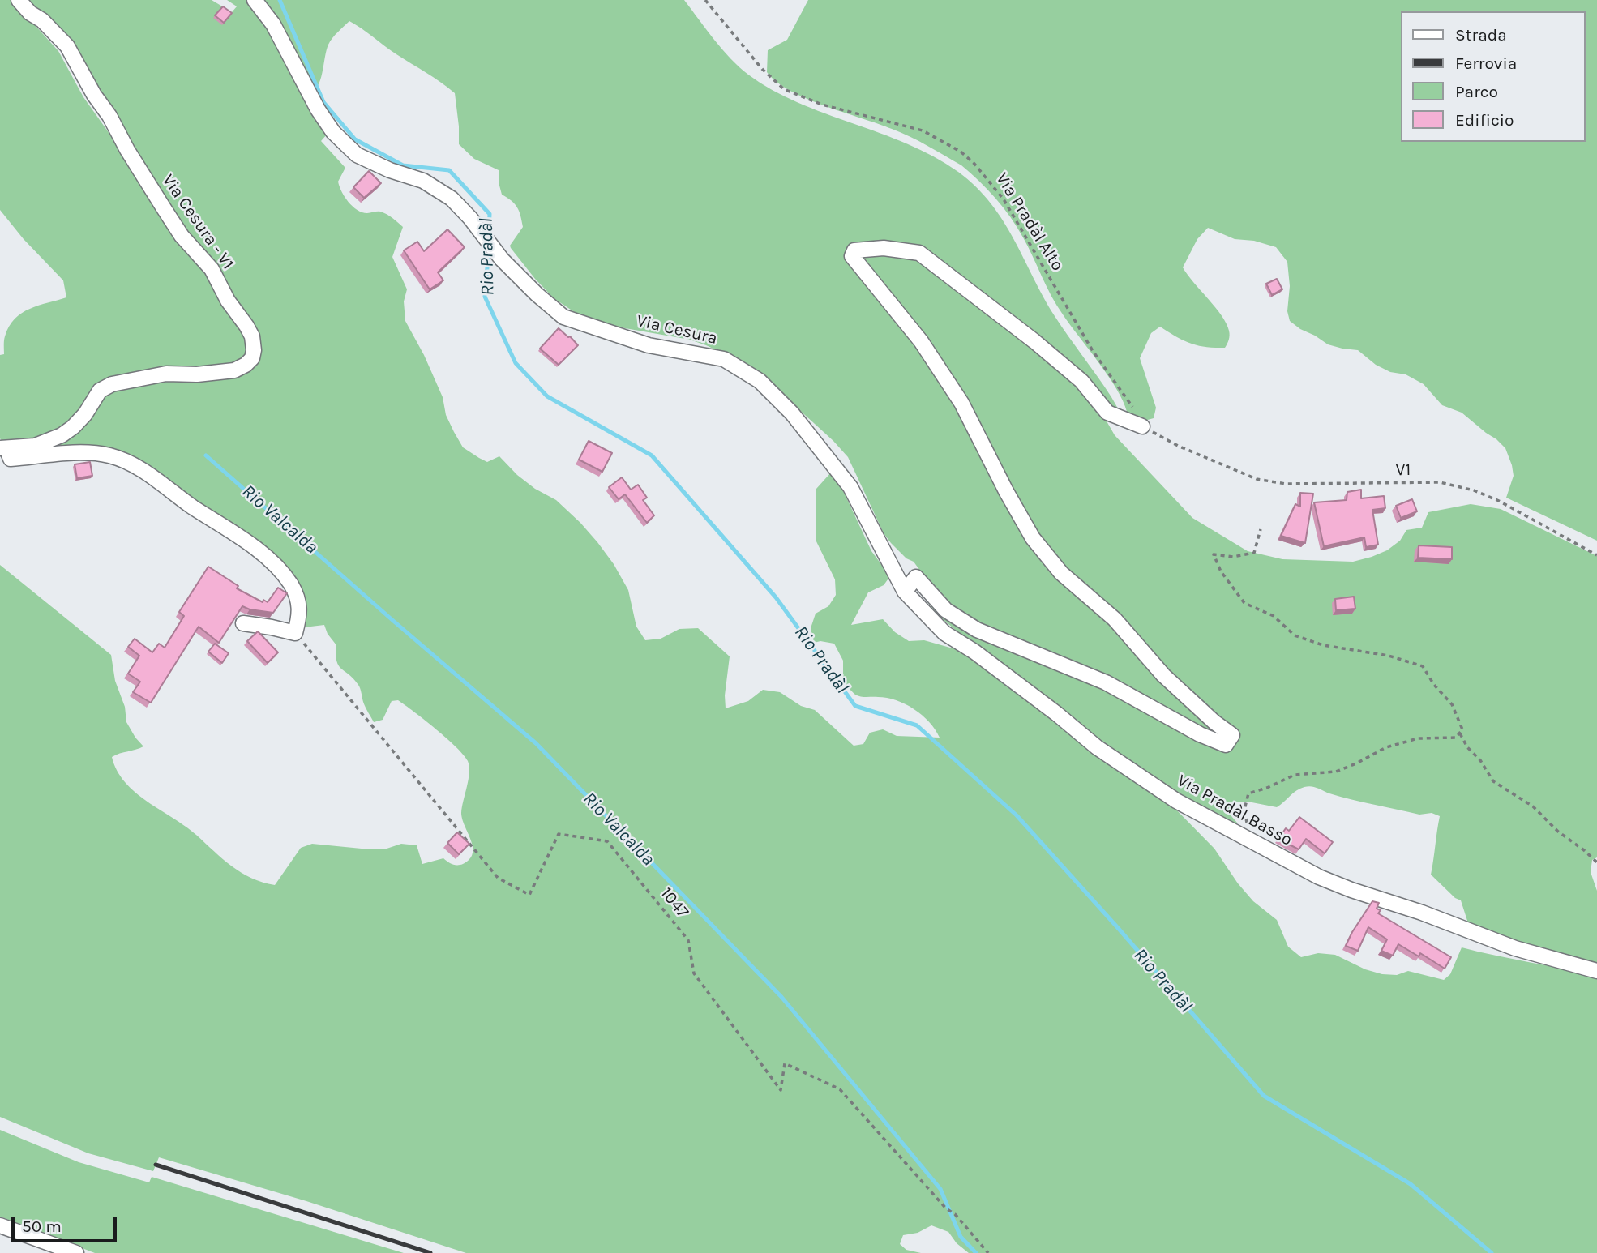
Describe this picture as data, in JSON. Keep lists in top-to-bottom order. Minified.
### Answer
{"streets":{"street":["Via Cesura - V1","Via Cesura","Via Pradàl Basso"],"path":["Via Pradàl Alto","V1","1047"]},"crossings":[["Via Pradàl Alto","V1"],["Via Cesura","Via Pradàl Basso"]],"water":["Rio Pradàl","Rio Valcalda"],"legend":["Strada","Ferrovia","Parco","Edificio"],"scale_bar":"50 m"}
